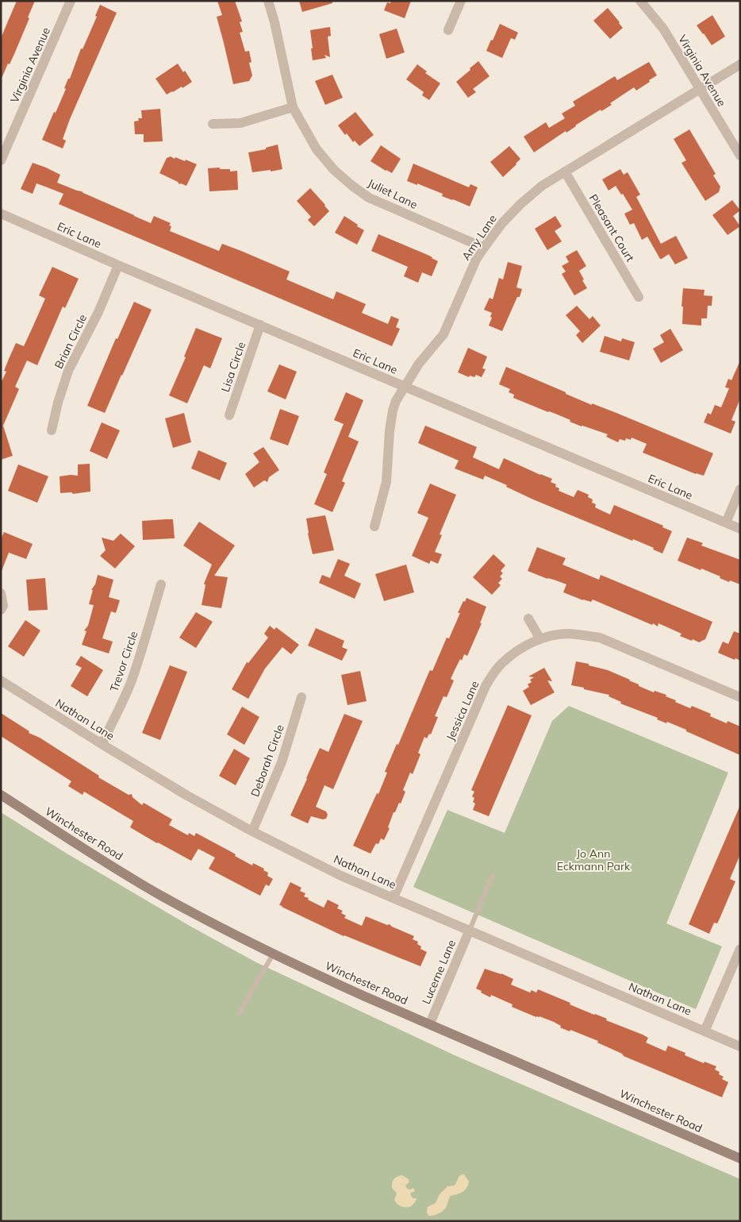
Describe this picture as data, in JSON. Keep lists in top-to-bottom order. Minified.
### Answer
{"streets":{"main road":["Winchester Road"],"street":["Virginia Avenue","Juliet Lane","Pleasant Court","Eric Lane","Amy Lane","Brian Circle","Lisa Circle","Trevor Circle","Jessica Lane","Nathan Lane","Deborah Circle","Lucerne Lane"]},"crossings":[["Virginia Avenue","Amy Lane"],["Juliet Lane","Amy Lane"],["Pleasant Court","Amy Lane"],["Eric Lane","Amy Lane"],["Eric Lane","Brian Circle"],["Eric Lane","Lisa Circle"],["Trevor Circle","Nathan Lane"],["Jessica Lane","Nathan Lane"],["Nathan Lane","Deborah Circle"],["Nathan Lane","Lucerne Lane"],["Winchester Road","Lucerne Lane"]],"parks":["Jo Ann Eckmann Park"]}
